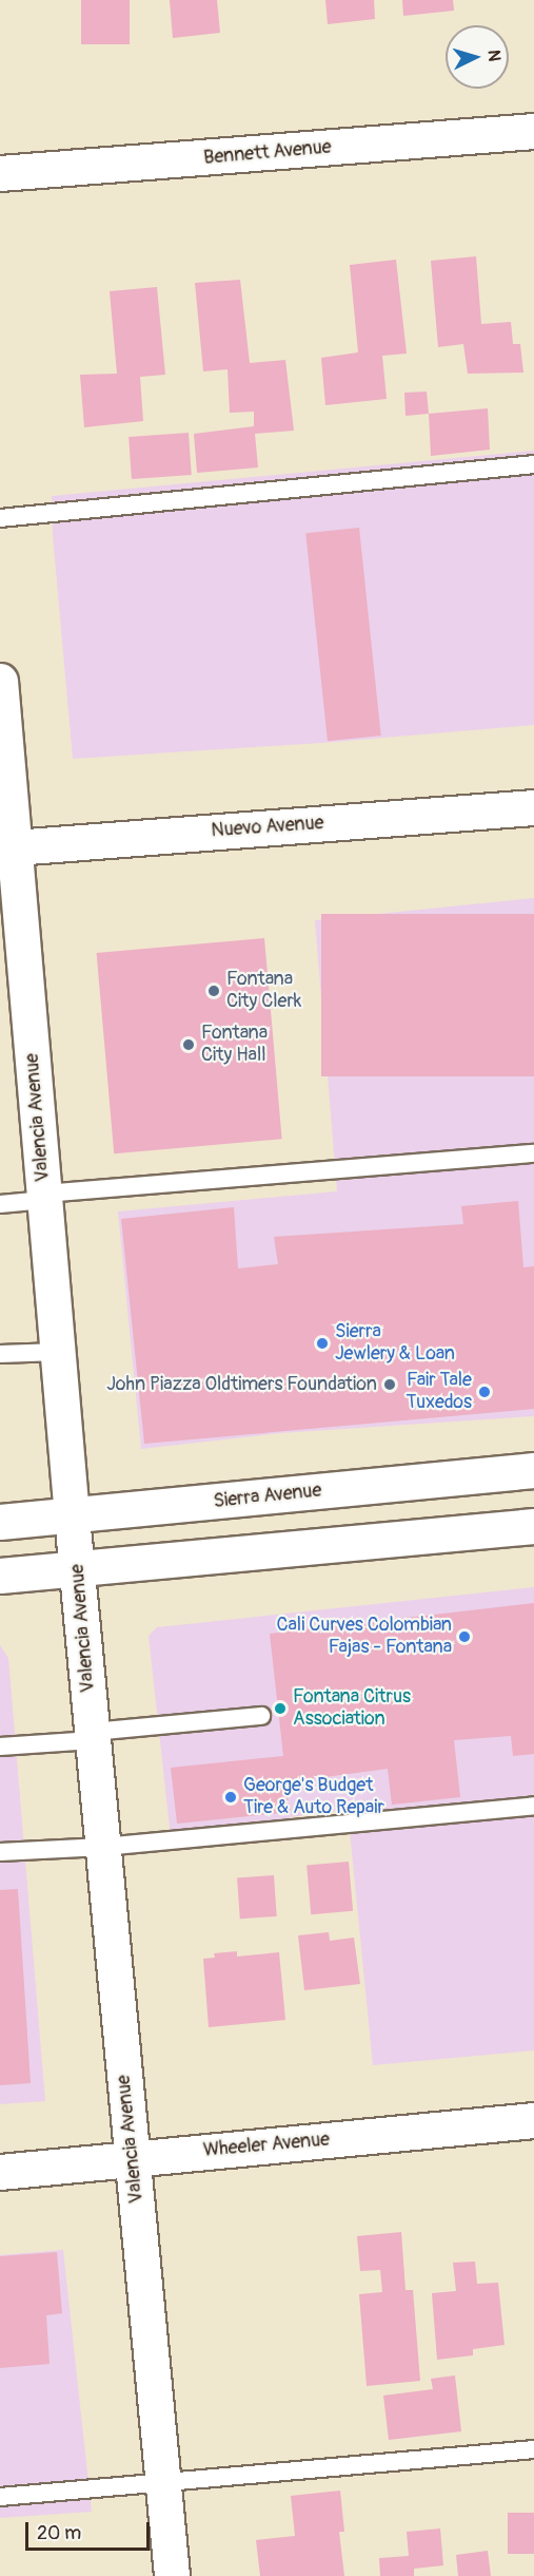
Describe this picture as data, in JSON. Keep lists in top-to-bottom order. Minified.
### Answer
{"streets":{"street":["Bennett Avenue","Nuevo Avenue","Valencia Avenue","Sierra Avenue","Wheeler Avenue"]},"crossings":[["Nuevo Avenue","Valencia Avenue"],["Valencia Avenue","Sierra Avenue"],["Valencia Avenue","Wheeler Avenue"]],"places":["Fontana City Clerk","Fontana City Hall","Sierra Jewlery & Loan","John Piazza Oldtimers Foundation","Fair Tale Tuxedos","Cali Curves Colombian Fajas - Fontana","Fontana Citrus Association","George's Budget Tire & Auto Repair"],"scale_bar":"20 m","north":"right"}
